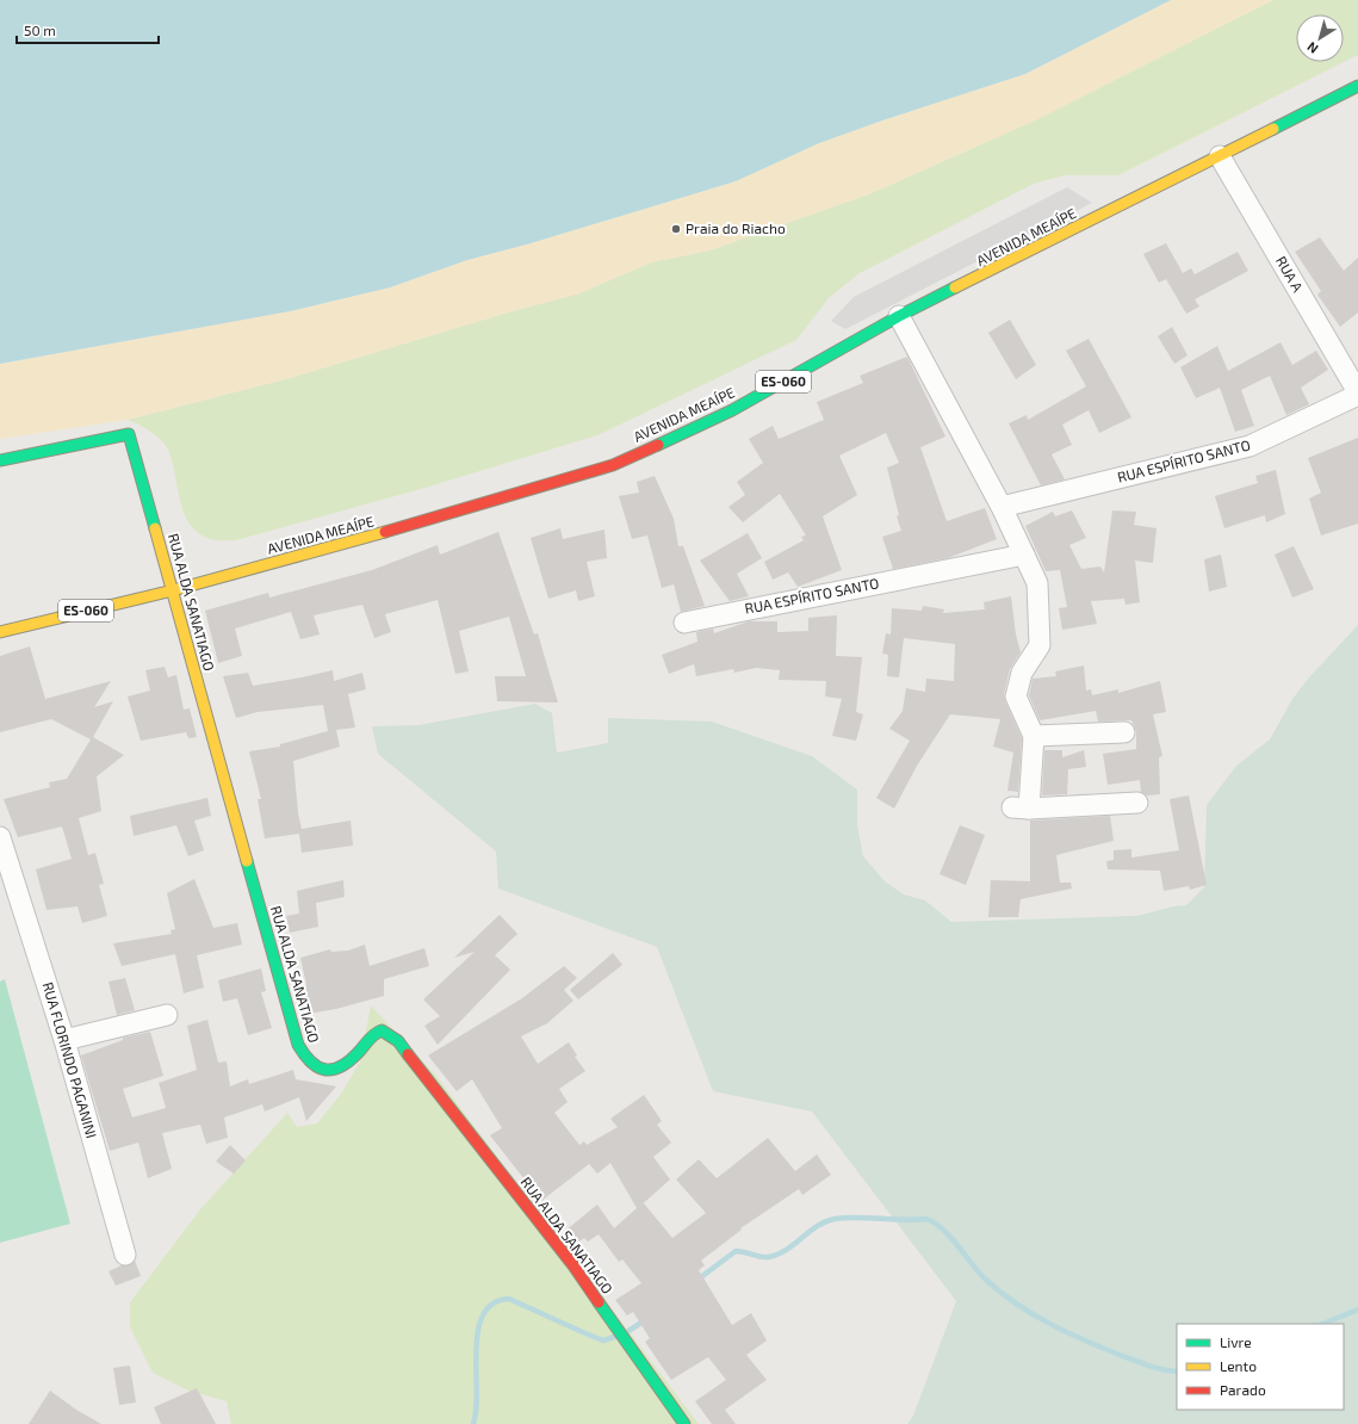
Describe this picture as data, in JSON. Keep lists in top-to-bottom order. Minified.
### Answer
{"streets":{"main road":["AVENIDA MEAÍPE","ES-060","RUA ALDA SANATIAGO"],"street":["RUA A","RUA ESPÍRITO SANTO","RUA FLORINDO PAGANINI"]},"crossings":[["AVENIDA MEAÍPE","RUA A"],["AVENIDA MEAÍPE","RUA ALDA SANATIAGO"],["RUA A","RUA ESPÍRITO SANTO"]],"places":["Praia do Riacho"],"legend":["Livre","Lento","Parado"],"scale_bar":"50 m","north":"bottom left"}
